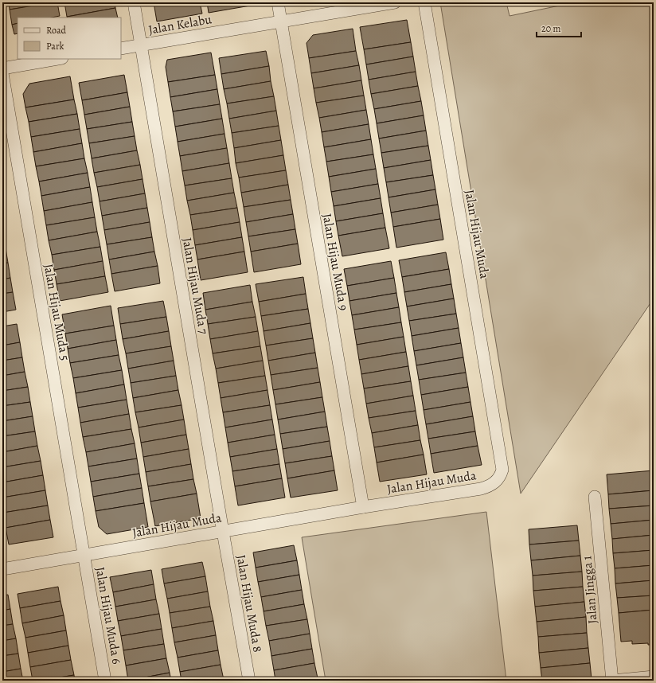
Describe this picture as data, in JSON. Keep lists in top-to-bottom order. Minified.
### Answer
{"streets":{"street":["Jalan Kelabu","Jalan Hijau Muda","Jalan Hijau Muda 9","Jalan Hijau Muda 7","Jalan Hijau Muda 5","Jalan Jingga 1","Jalan Hijau Muda 8","Jalan Hijau Muda 6"]},"crossings":[["Jalan Kelabu","Jalan Hijau Muda 9"],["Jalan Kelabu","Jalan Hijau Muda 7"],["Jalan Hijau Muda","Jalan Hijau Muda 9"],["Jalan Hijau Muda","Jalan Hijau Muda 7"],["Jalan Hijau Muda","Jalan Hijau Muda 5"],["Jalan Hijau Muda","Jalan Hijau Muda 8"],["Jalan Hijau Muda","Jalan Hijau Muda 6"],["Jalan Hijau Muda 7","Jalan Hijau Muda 8"],["Jalan Hijau Muda 5","Jalan Hijau Muda 6"]],"legend":["Road","Park"],"scale_bar":"20 m"}
